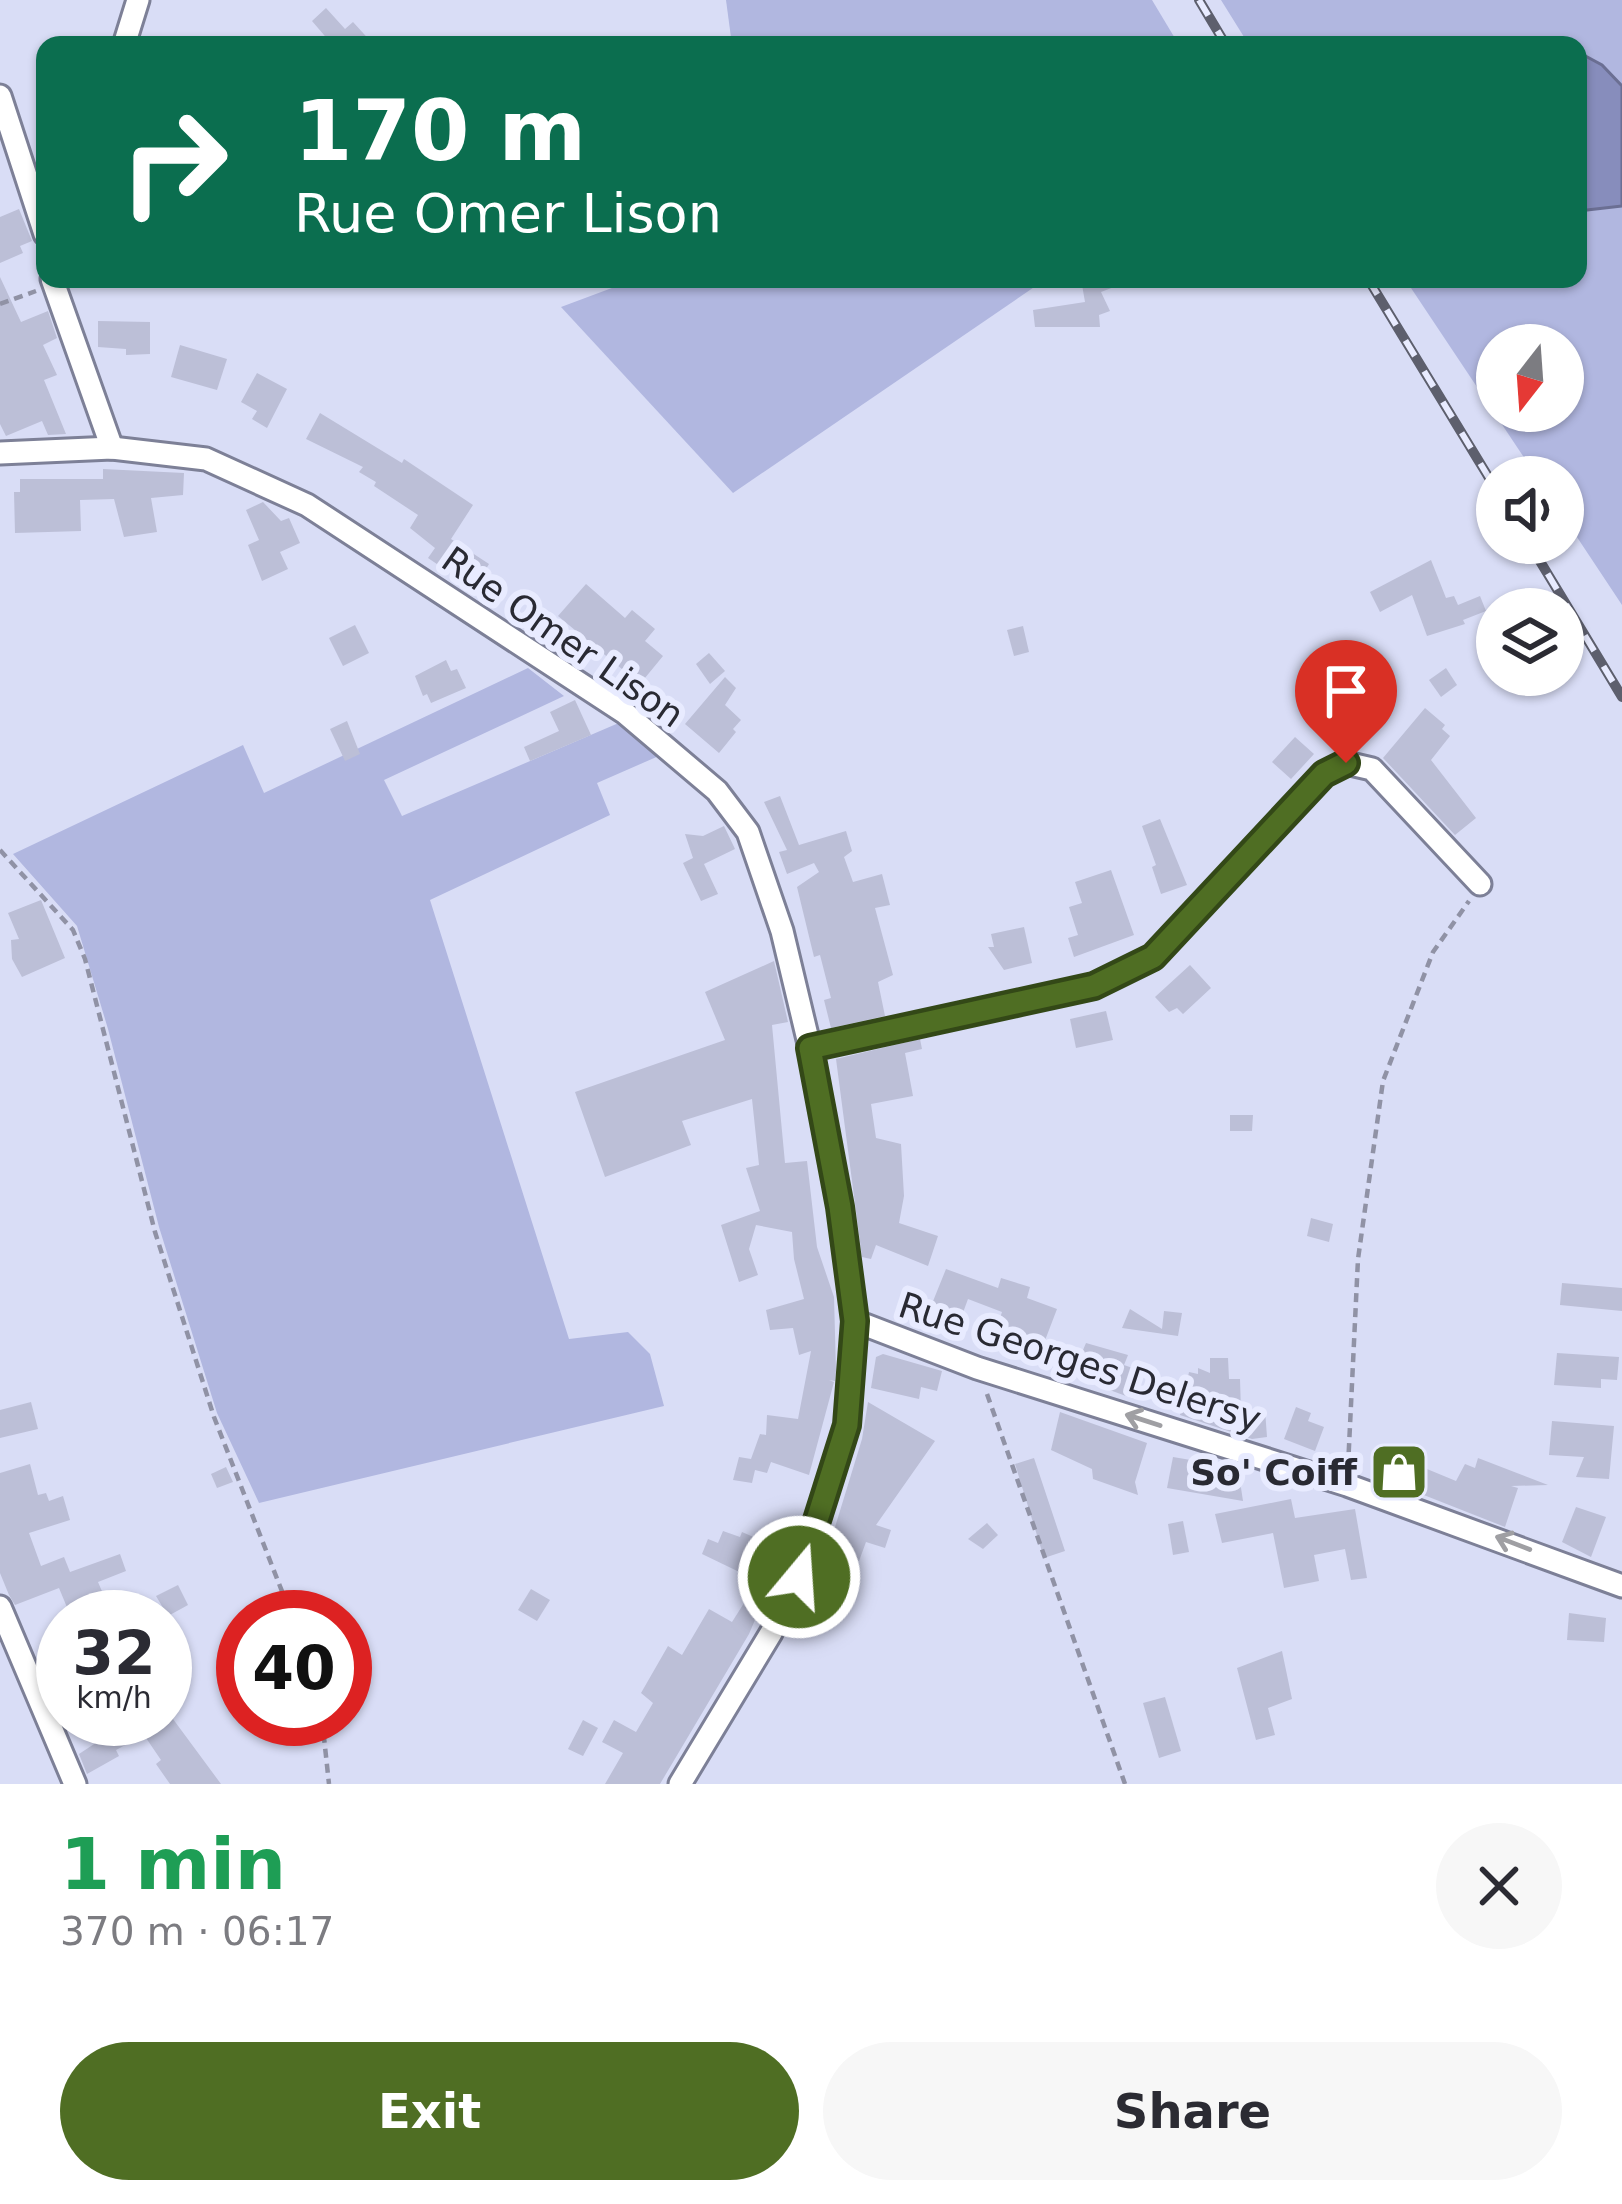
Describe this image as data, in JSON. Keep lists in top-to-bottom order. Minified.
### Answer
{"streets":{"street":["Rue Omer Lison","Rue Georges Delersy"]},"crossings":[["Rue Omer Lison","Rue Georges Delersy"]],"one_way":["Rue Georges Delersy"],"places":{"shop":["So' Coiff"]},"north":"bottom","page":{"turn":["170 m","Rue Omer Lison"],"speed":"32 km/h","limit":"40","heading":["1 min","370 m · 06:17"],"buttons":["Exit","Share"]}}
